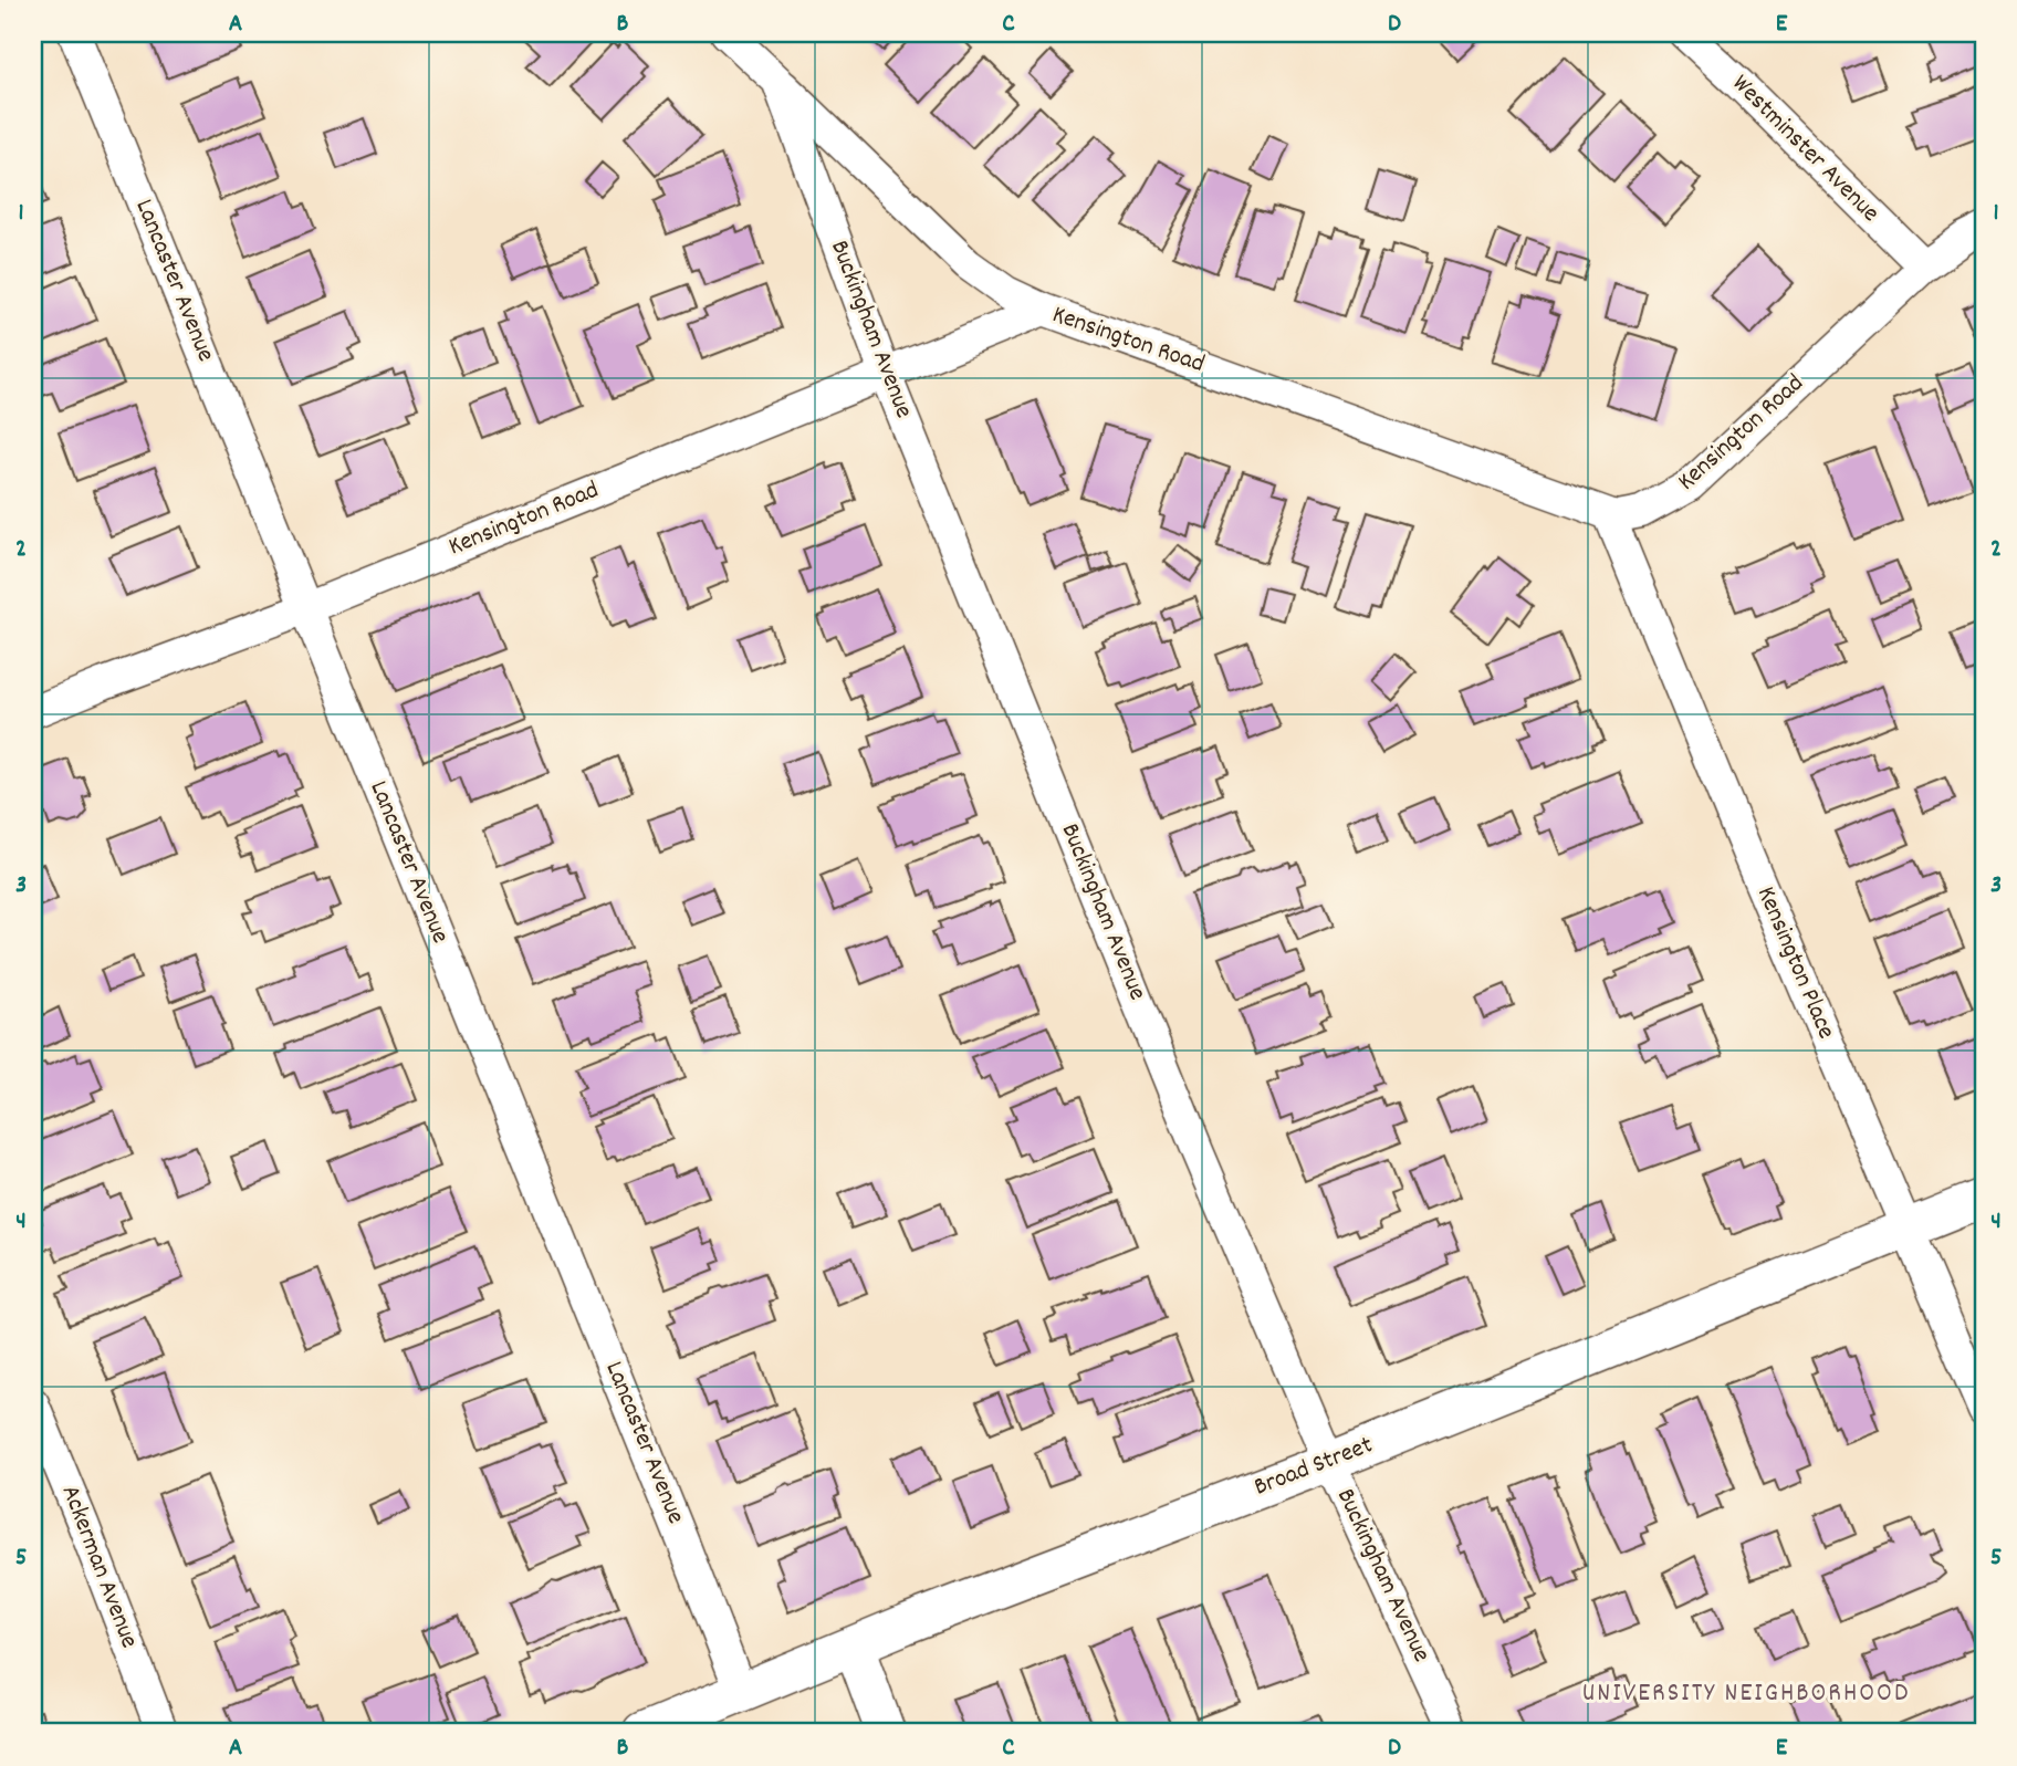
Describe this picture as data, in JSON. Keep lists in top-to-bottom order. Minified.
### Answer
{"streets":{"street":["Westminster Avenue","Lancaster Avenue","Buckingham Avenue","Kensington Road","Kensington Place","Broad Street","Ackerman Avenue"]},"crossings":[["Westminster Avenue","Kensington Road"],["Lancaster Avenue","Kensington Road"],["Lancaster Avenue","Broad Street"],["Buckingham Avenue","Kensington Road"],["Buckingham Avenue","Broad Street"],["Kensington Road","Kensington Place"],["Kensington Place","Broad Street"]],"districts":["UNIVERSITY NEIGHBORHOOD"],"grid":{"columns":["A","B","C","D","E"],"rows":["1","2","3","4","5"]}}
